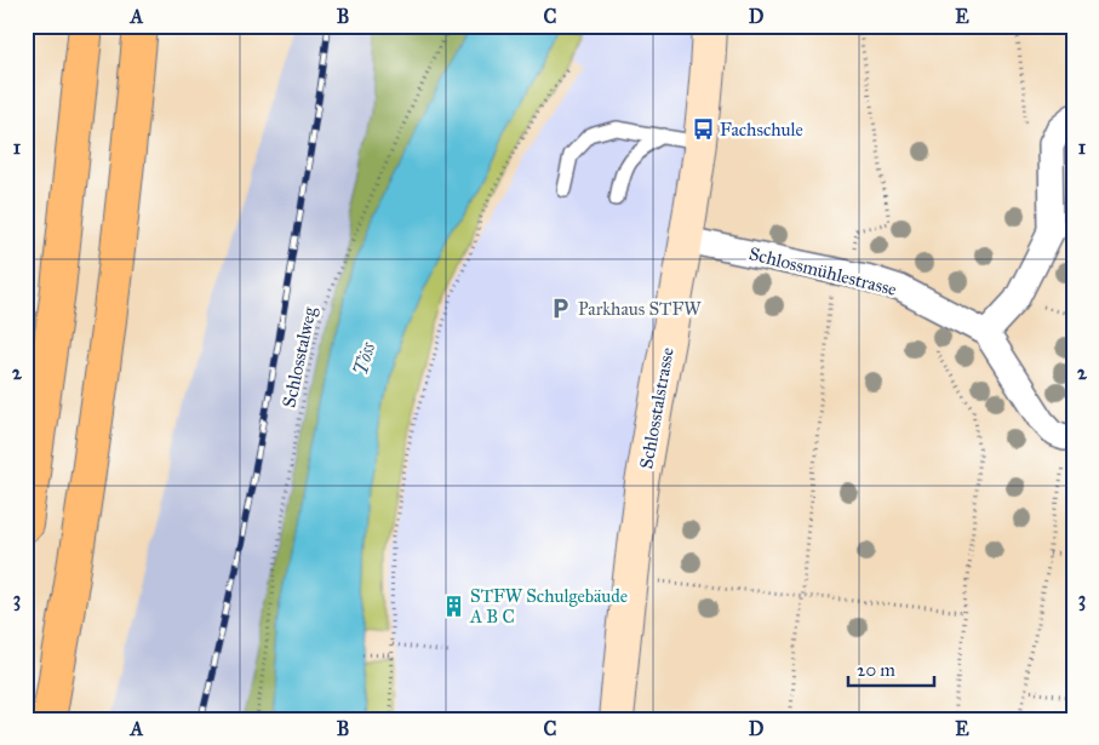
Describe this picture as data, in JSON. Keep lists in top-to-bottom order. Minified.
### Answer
{"streets":{"main road":["Schlosstalstrasse"],"street":["Schlossmühlestrasse"],"path":["Schlosstalweg"]},"crossings":[["Schlossmühlestrasse","Schlosstalstrasse"]],"water":["Töss"],"places":{"bus stop":["Fachschule"],"parking":["Parkhaus STFW"],"building":["STFW Schulgebäude A B C"]},"scale_bar":"20 m","grid":{"columns":["A","B","C","D","E"],"rows":["1","2","3"]}}
